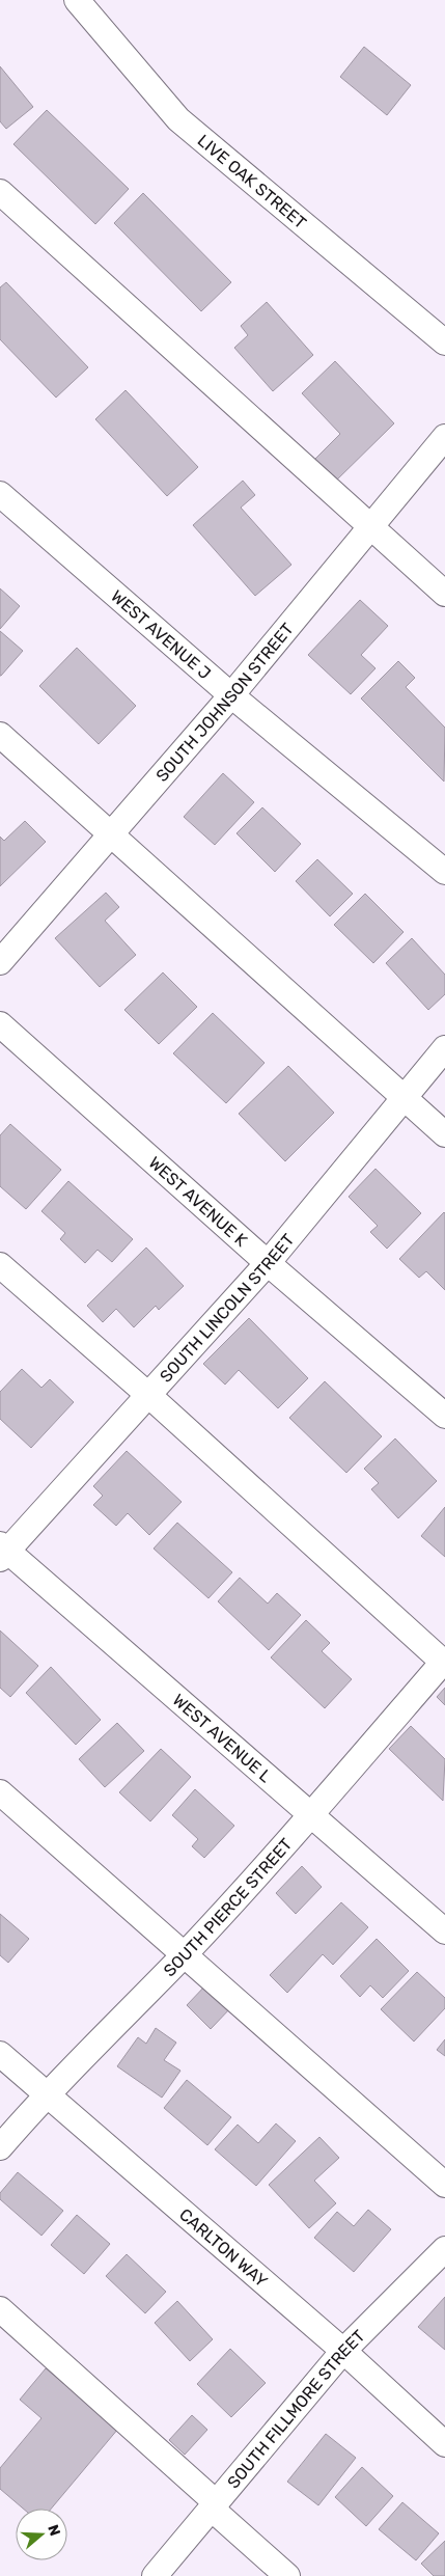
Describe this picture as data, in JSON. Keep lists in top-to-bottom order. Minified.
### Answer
{"streets":{"street":["LIVE OAK STREET","WEST AVENUE J","SOUTH JOHNSON STREET","WEST AVENUE K","SOUTH LINCOLN STREET","WEST AVENUE L","SOUTH PIERCE STREET","CARLTON WAY","SOUTH FILLMORE STREET"]},"crossings":[["WEST AVENUE J","SOUTH JOHNSON STREET"],["WEST AVENUE K","SOUTH LINCOLN STREET"],["SOUTH LINCOLN STREET","WEST AVENUE L"],["WEST AVENUE L","SOUTH PIERCE STREET"],["SOUTH PIERCE STREET","CARLTON WAY"],["CARLTON WAY","SOUTH FILLMORE STREET"]],"north":"right"}
